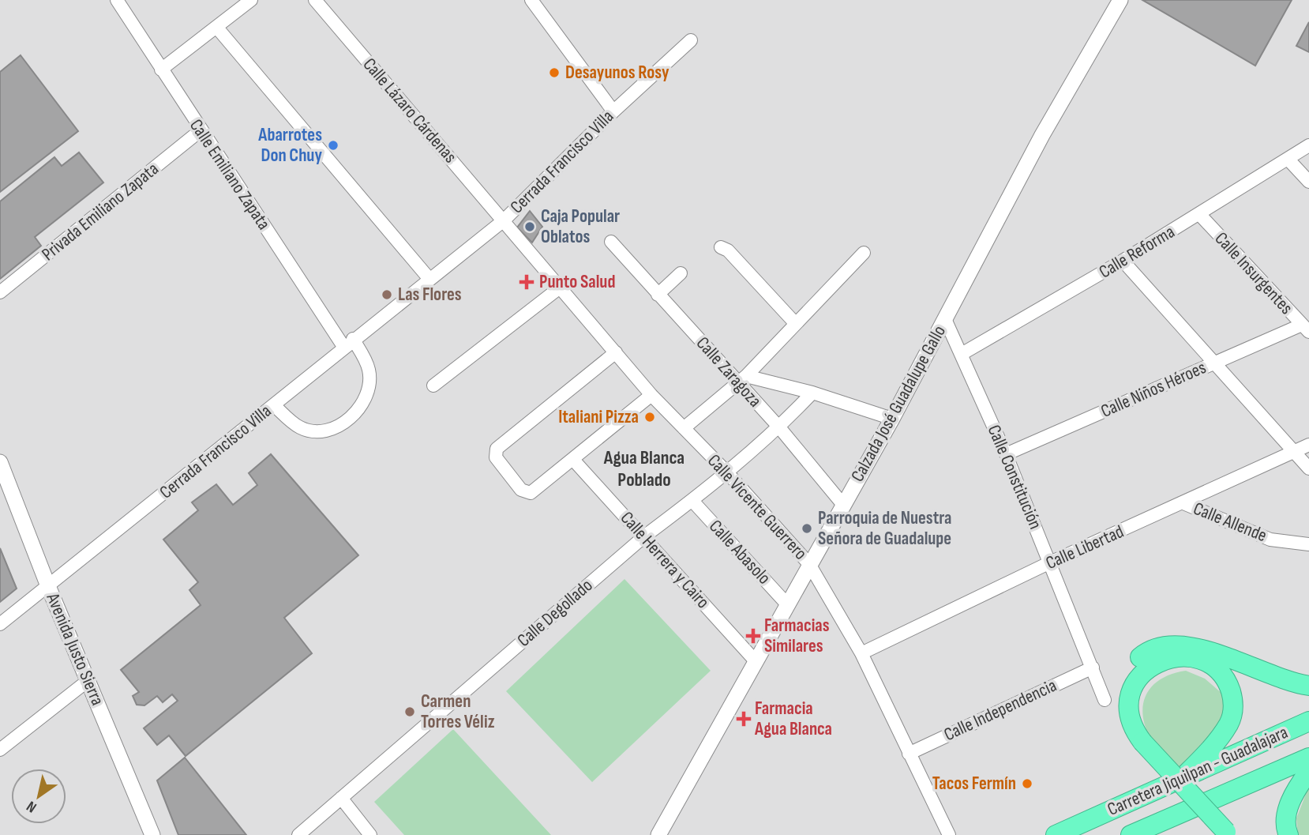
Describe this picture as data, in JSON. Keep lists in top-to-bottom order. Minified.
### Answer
{"streets":{"highway":["Carretera Jiquilpan - Guadalajara"],"street":["Calle Lázaro Cárdenas","Cerrada Francisco Villa","Calle Emiliano Zapata","Privada Emiliano Zapata","Calle Reforma","Calle Insurgentes","Calle Zaragoza","Calle Niños Héroes","Calzada José Guadalupe Gallo","Calle Constitución","Calle Vicente Guerrero","Calle Allende","Calle Libertad","Calle Abasolo","Calle Herrera y Cairo","Calle Degollado","Avenida Justo Sierra","Calle Independencia"]},"crossings":[["Calle Lázaro Cárdenas","Cerrada Francisco Villa"],["Calle Lázaro Cárdenas","Calle Vicente Guerrero"],["Cerrada Francisco Villa","Calle Emiliano Zapata"],["Cerrada Francisco Villa","Calle Vicente Guerrero"],["Cerrada Francisco Villa","Avenida Justo Sierra"],["Calle Emiliano Zapata","Privada Emiliano Zapata"],["Calle Reforma","Calle Insurgentes"],["Calle Reforma","Calle Constitución"],["Calle Insurgentes","Calle Niños Héroes"],["Calle Zaragoza","Calzada José Guadalupe Gallo"],["Calle Zaragoza","Calle Degollado"],["Calle Niños Héroes","Calle Constitución"],["Calzada José Guadalupe Gallo","Calle Constitución"],["Calzada José Guadalupe Gallo","Calle Vicente Guerrero"],["Calzada José Guadalupe Gallo","Calle Abasolo"],["Calzada José Guadalupe Gallo","Calle Herrera y Cairo"],["Calle Constitución","Calle Libertad"],["Calle Constitución","Calle Independencia"],["Calle Vicente Guerrero","Calle Libertad"],["Calle Vicente Guerrero","Calle Degollado"],["Calle Vicente Guerrero","Calle Independencia"],["Calle Allende","Calle Libertad"],["Calle Abasolo","Calle Degollado"],["Calle Herrera y Cairo","Calle Degollado"]],"districts":["Agua Blanca Poblado"],"places":{"other":["Desayunos Rosy","Abarrotes Don Chuy","Caja Popular Oblatos","Las Flores","Italiani Pizza","Parroquia de Nuestra Señora de Guadalupe","Carmen Torres Véliz","Tacos Fermín"],"health":["Punto Salud","Farmacias Similares","Farmacia Agua Blanca"]},"north":"bottom left"}
